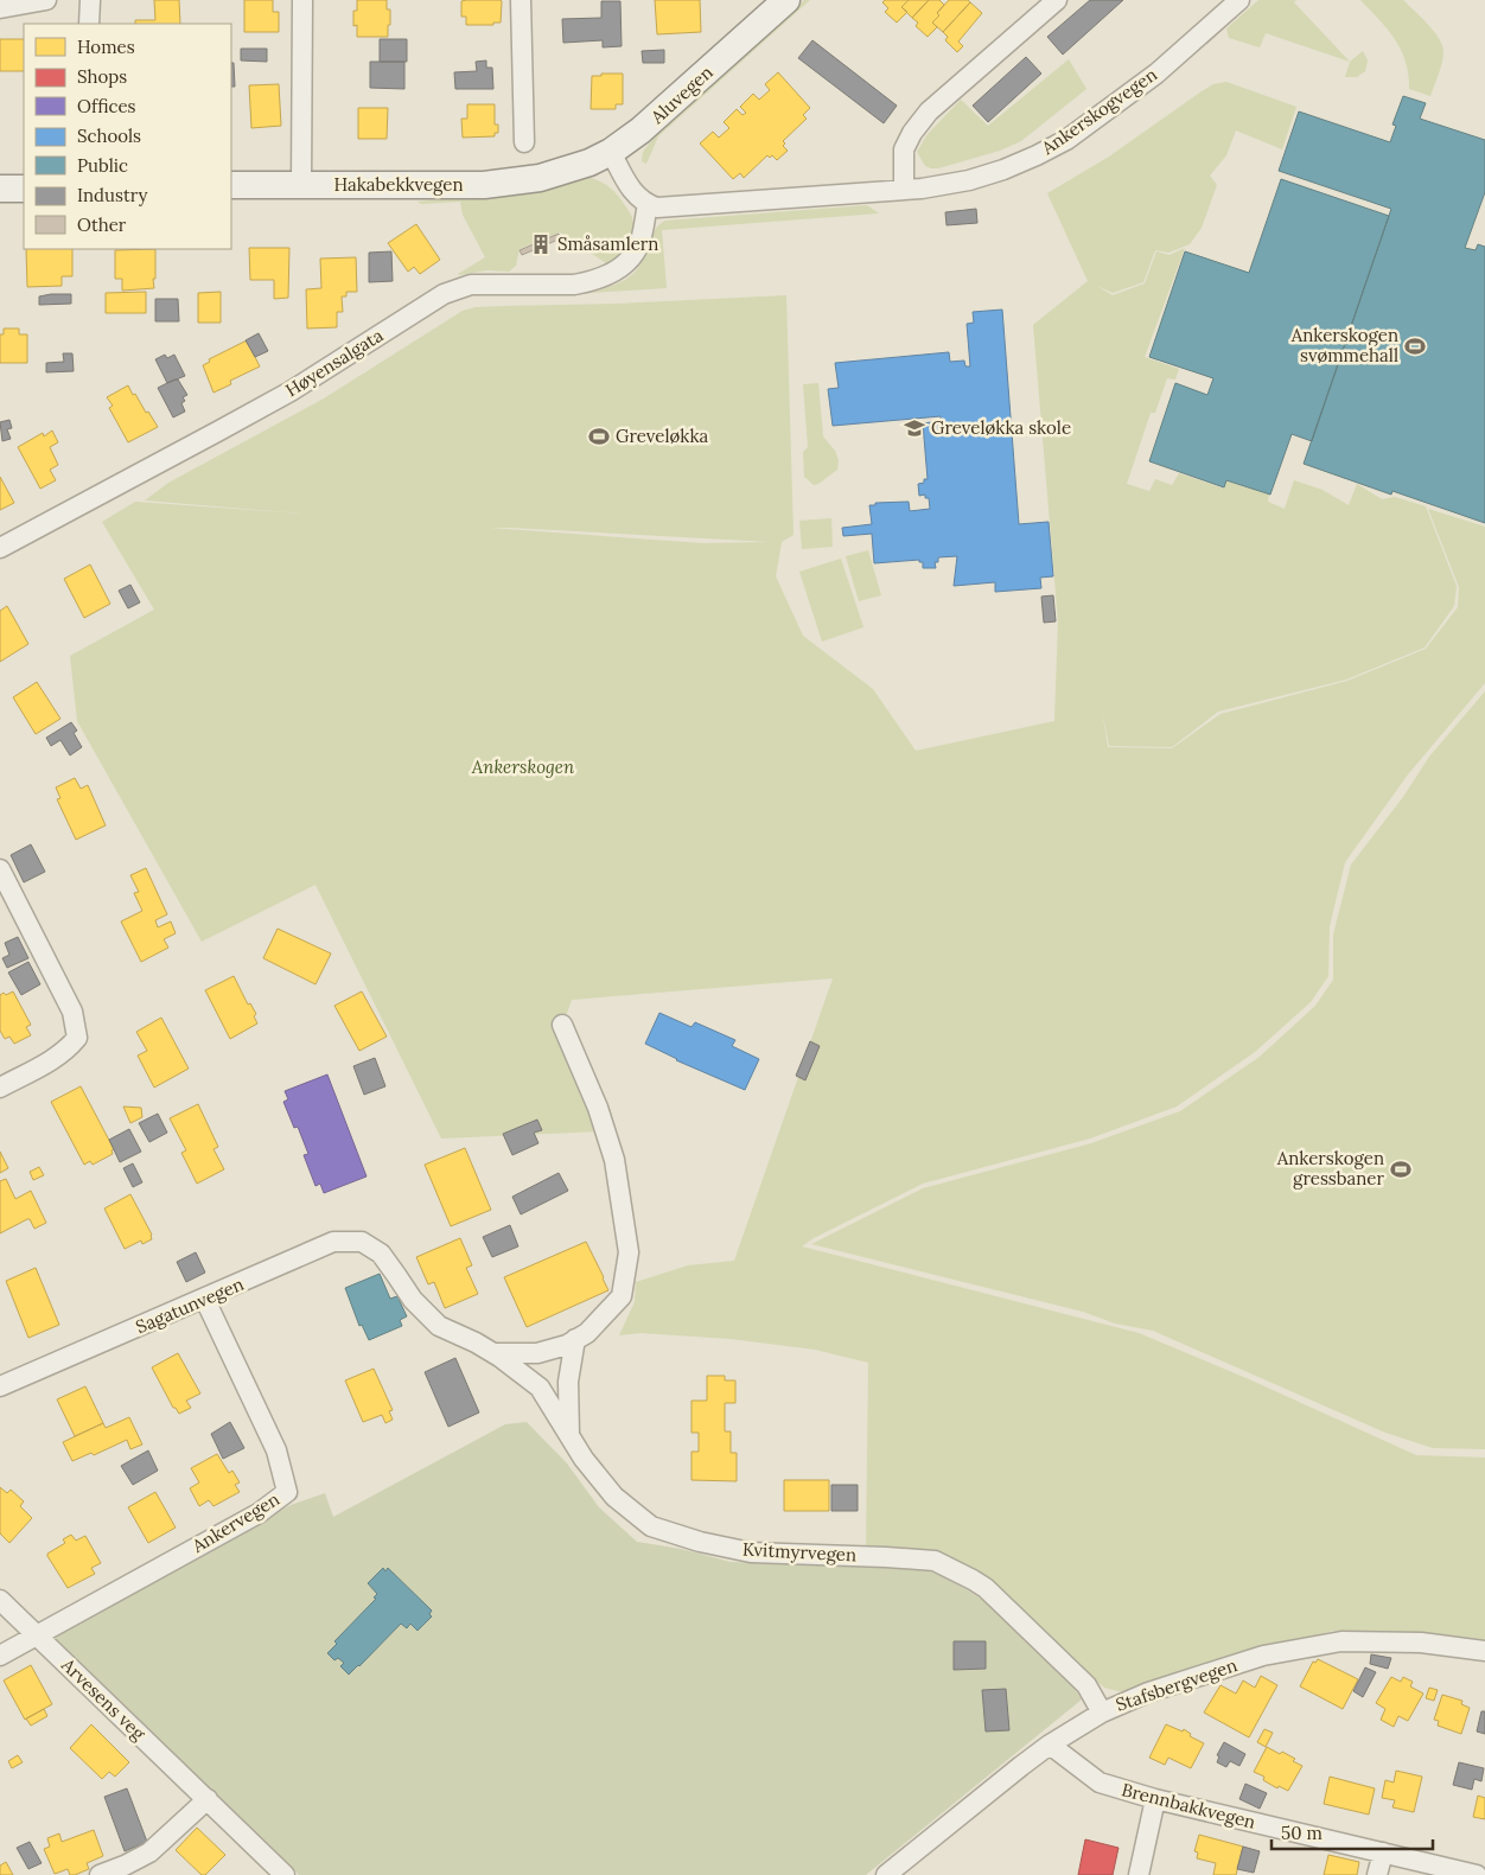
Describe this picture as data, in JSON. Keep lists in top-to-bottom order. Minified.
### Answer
{"streets":{"main road":["Aluvegen","Hakabekkvegen"],"street":["Ankerskogvegen","Høyensalgata","Sagatunvegen","Ankervegen","Kvitmyrvegen","Stafsbergvegen","Arvesens veg","Brennbakkvegen"]},"crossings":[["Aluvegen","Hakabekkvegen"],["Ankerskogvegen","Høyensalgata"],["Sagatunvegen","Ankervegen"],["Sagatunvegen","Kvitmyrvegen"],["Ankervegen","Arvesens veg"],["Kvitmyrvegen","Stafsbergvegen"],["Stafsbergvegen","Brennbakkvegen"]],"parks":["Ankerskogen"],"places":{"building":["Småsamlern"],"sports":["Ankerskogen svømmehall","Greveløkka","Ankerskogen gressbaner"],"school or university":["Greveløkka skole"]},"legend":["Homes","Shops","Offices","Schools","Public","Industry","Other"],"scale_bar":"50 m"}
